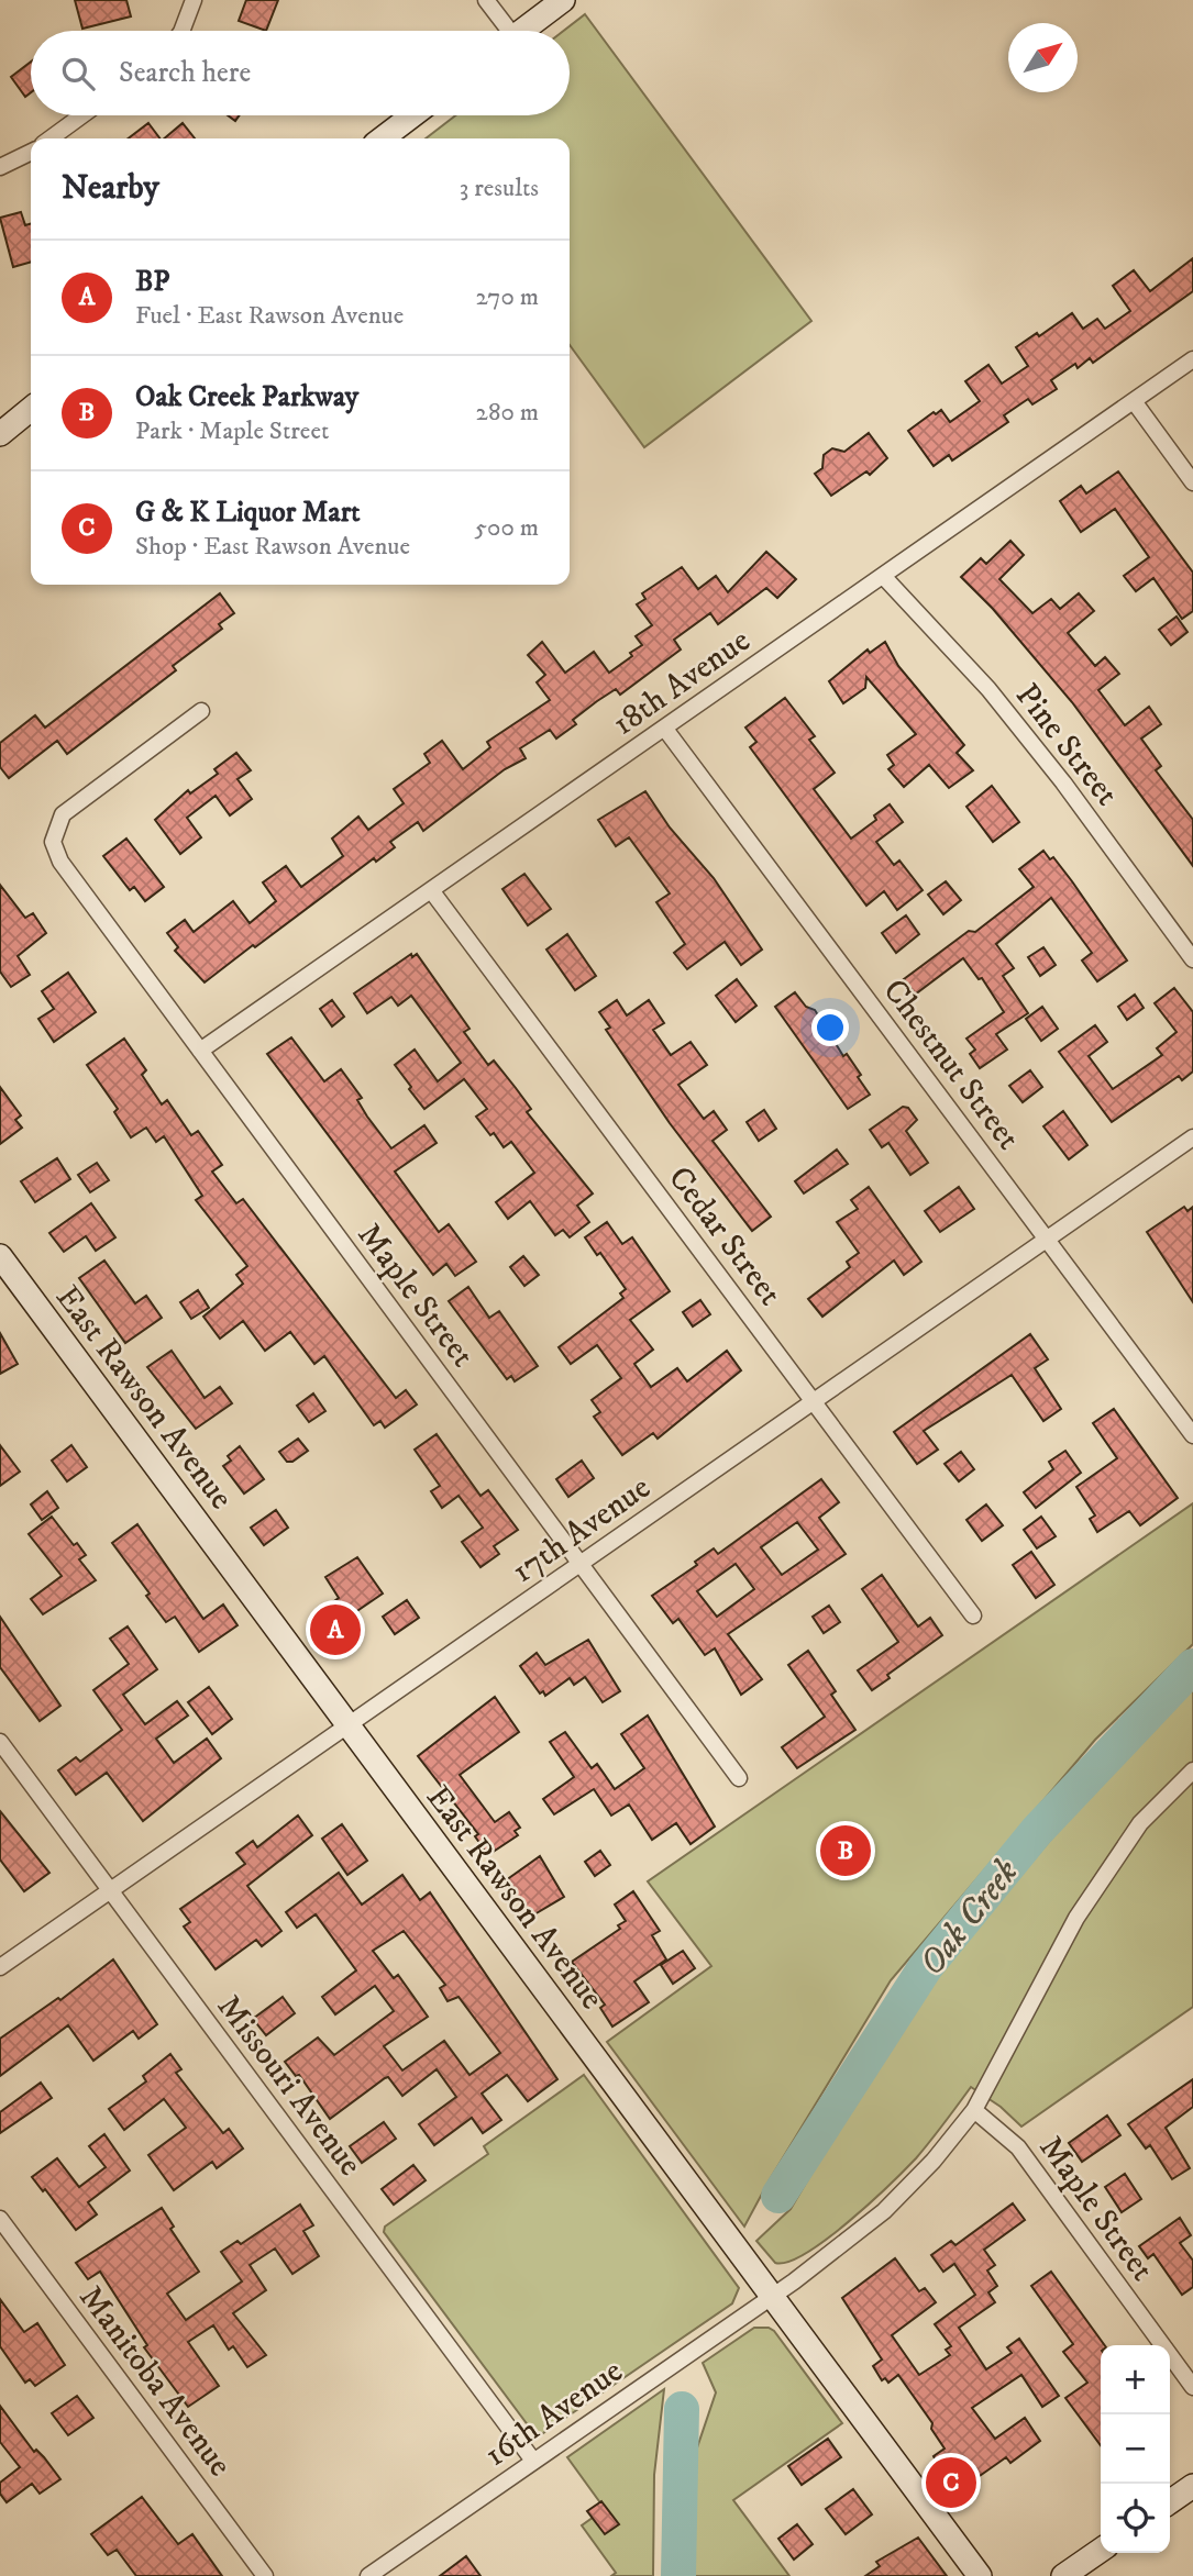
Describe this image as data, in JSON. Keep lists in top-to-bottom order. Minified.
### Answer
{"streets":{"main road":["East Rawson Avenue"],"street":["18th Avenue","Pine Street","Chestnut Street","Cedar Street","Maple Street","17th Avenue","Missouri Avenue","Manitoba Avenue","16th Avenue"]},"crossings":[["18th Avenue","Pine Street"],["18th Avenue","Chestnut Street"],["18th Avenue","Cedar Street"],["18th Avenue","Maple Street"],["Chestnut Street","17th Avenue"],["Cedar Street","17th Avenue"],["Maple Street","17th Avenue"],["Maple Street","16th Avenue"],["East Rawson Avenue","17th Avenue"],["East Rawson Avenue","16th Avenue"],["17th Avenue","Missouri Avenue"],["Missouri Avenue","16th Avenue"]],"water":["Oak Creek"],"north":"top right","page":{"search":"Search here","heading":["Nearby","3 results"],"list":[{"mark":"A","name":"BP","note":"Fuel · East Rawson Avenue","value":"270 m"},{"mark":"B","name":"Oak Creek Parkway","note":"Park · Maple Street","value":"280 m"},{"mark":"C","name":"G & K Liquor Mart","note":"Shop · East Rawson Avenue","value":"500 m"}],"pins":["A","B","C"],"map_buttons":["+","−"]}}
